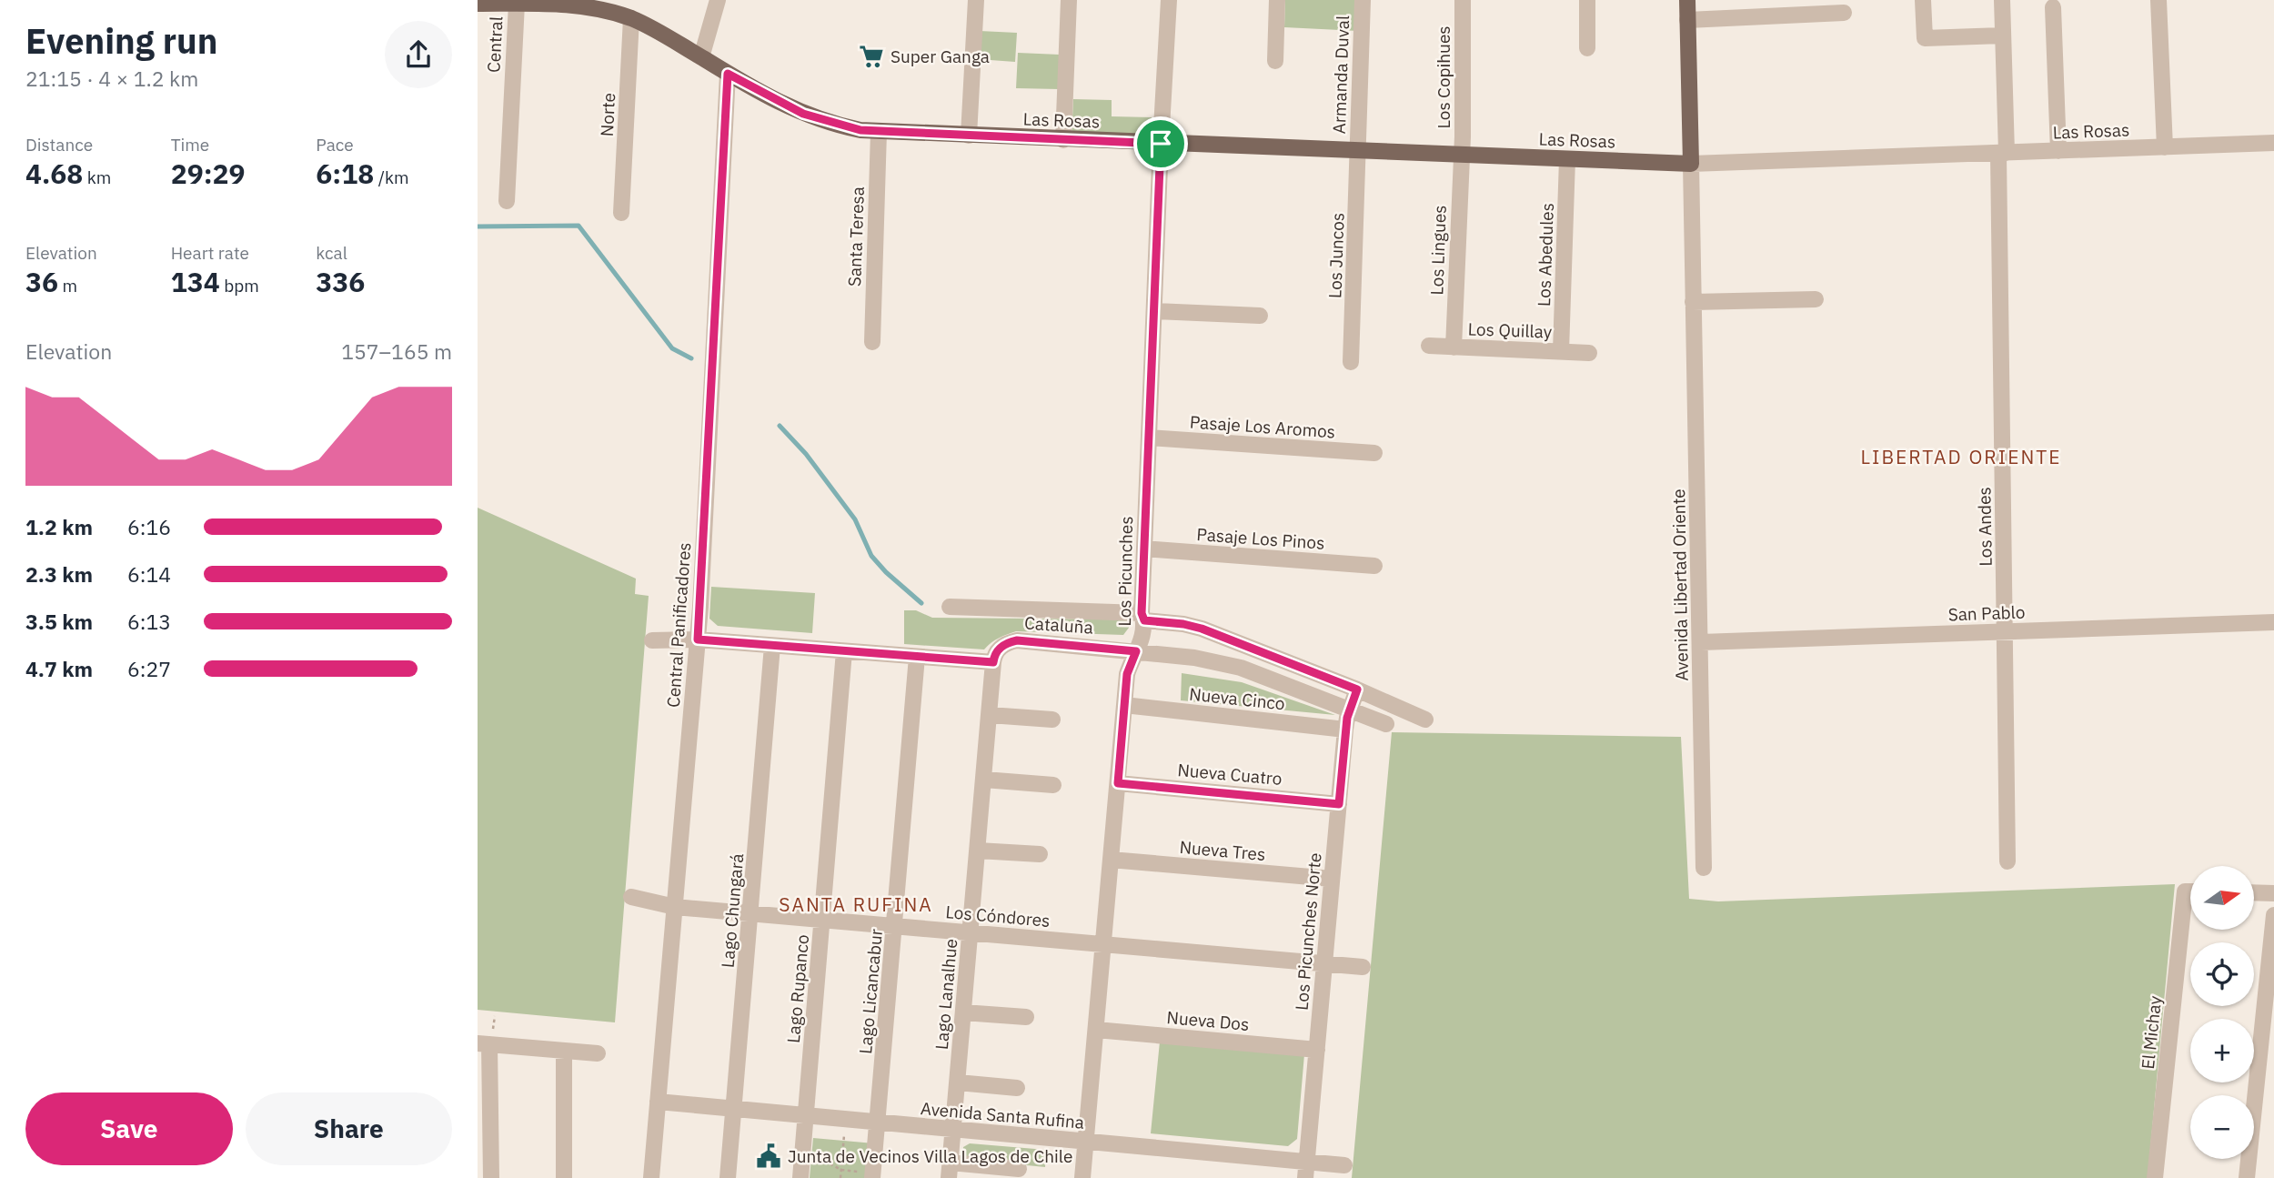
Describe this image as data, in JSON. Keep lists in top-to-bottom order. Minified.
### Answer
{"streets":{"main road":["Las Rosas","Avenida Libertad Oriente"],"street":["Central","Armanda Duval","Los Copihues","Norte","Santa Teresa","Los Lingues","Los Abedules","Los Juncos","Los Quillay","Pasaje Los Aromos","Los Andes","Pasaje Los Pinos","Los Picunches","San Pablo","Central Panificadores","Cataluña","Nueva Cinco","Nueva Cuatro","Nueva Tres","Lago Chungará","Los Cóndores","Los Picunches Norte","Lago Rupanco","Lago Licancabur","Lago Lanalhue","Nueva Dos","El Michay","Avenida Santa Rufina"]},"crossings":[["Central","Las Rosas"],["Armanda Duval","Las Rosas"],["Armanda Duval","Los Juncos"],["Los Copihues","Las Rosas"],["Los Copihues","Los Lingues"],["Norte","Las Rosas"],["Las Rosas","Santa Teresa"],["Las Rosas","Los Lingues"],["Las Rosas","Los Abedules"],["Las Rosas","Los Juncos"],["Las Rosas","Los Andes"],["Las Rosas","Los Picunches"],["Las Rosas","Avenida Libertad Oriente"],["Las Rosas","Central Panificadores"],["Los Lingues","Los Quillay"],["Los Abedules","Los Quillay"],["Pasaje Los Aromos","Los Picunches"],["Los Andes","San Pablo"],["Pasaje Los Pinos","Los Picunches"],["Los Picunches","Cataluña"],["Los Picunches","Nueva Cinco"],["Los Picunches","Nueva Cuatro"],["Los Picunches","Nueva Tres"],["Los Picunches","Los Cóndores"],["Los Picunches","Nueva Dos"],["Los Picunches","Avenida Santa Rufina"],["Avenida Libertad Oriente","San Pablo"],["Central Panificadores","Los Cóndores"],["Central Panificadores","Avenida Santa Rufina"],["Cataluña","Los Picunches Norte"],["Cataluña","Lago Lanalhue"],["Nueva Cinco","Los Picunches Norte"],["Nueva Cuatro","Los Picunches Norte"],["Nueva Tres","Los Picunches Norte"],["Lago Chungará","Los Cóndores"],["Lago Chungará","Avenida Santa Rufina"],["Los Cóndores","Los Picunches Norte"],["Los Cóndores","Lago Rupanco"],["Los Cóndores","Lago Licancabur"],["Los Cóndores","Lago Lanalhue"],["Los Picunches Norte","Nueva Dos"],["Los Picunches Norte","Avenida Santa Rufina"],["Lago Rupanco","Avenida Santa Rufina"],["Lago Licancabur","Avenida Santa Rufina"],["Lago Lanalhue","Avenida Santa Rufina"]],"districts":["LIBERTAD ORIENTE","SANTA RUFINA"],"places":{"supermarket":["Super Ganga"],"public building":["Junta de Vecinos Villa Lagos de Chile"]},"north":"right","page":{"heading":["Evening run","21:15 · 4 × 1.2 km"],"stats":[["Distance","4.68 km"],["Time","29:29"],["Pace","6:18 /km"],["Elevation","36 m"],["Heart rate","134 bpm"],["kcal","336"]],"chart":["Elevation","157–165 m"],"list":[{"name":"1.2 km","note":"6:16"},{"name":"2.3 km","note":"6:14"},{"name":"3.5 km","note":"6:13"},{"name":"4.7 km","note":"6:27"}],"map_buttons":["+","−"],"buttons":["Save","Share"]}}
